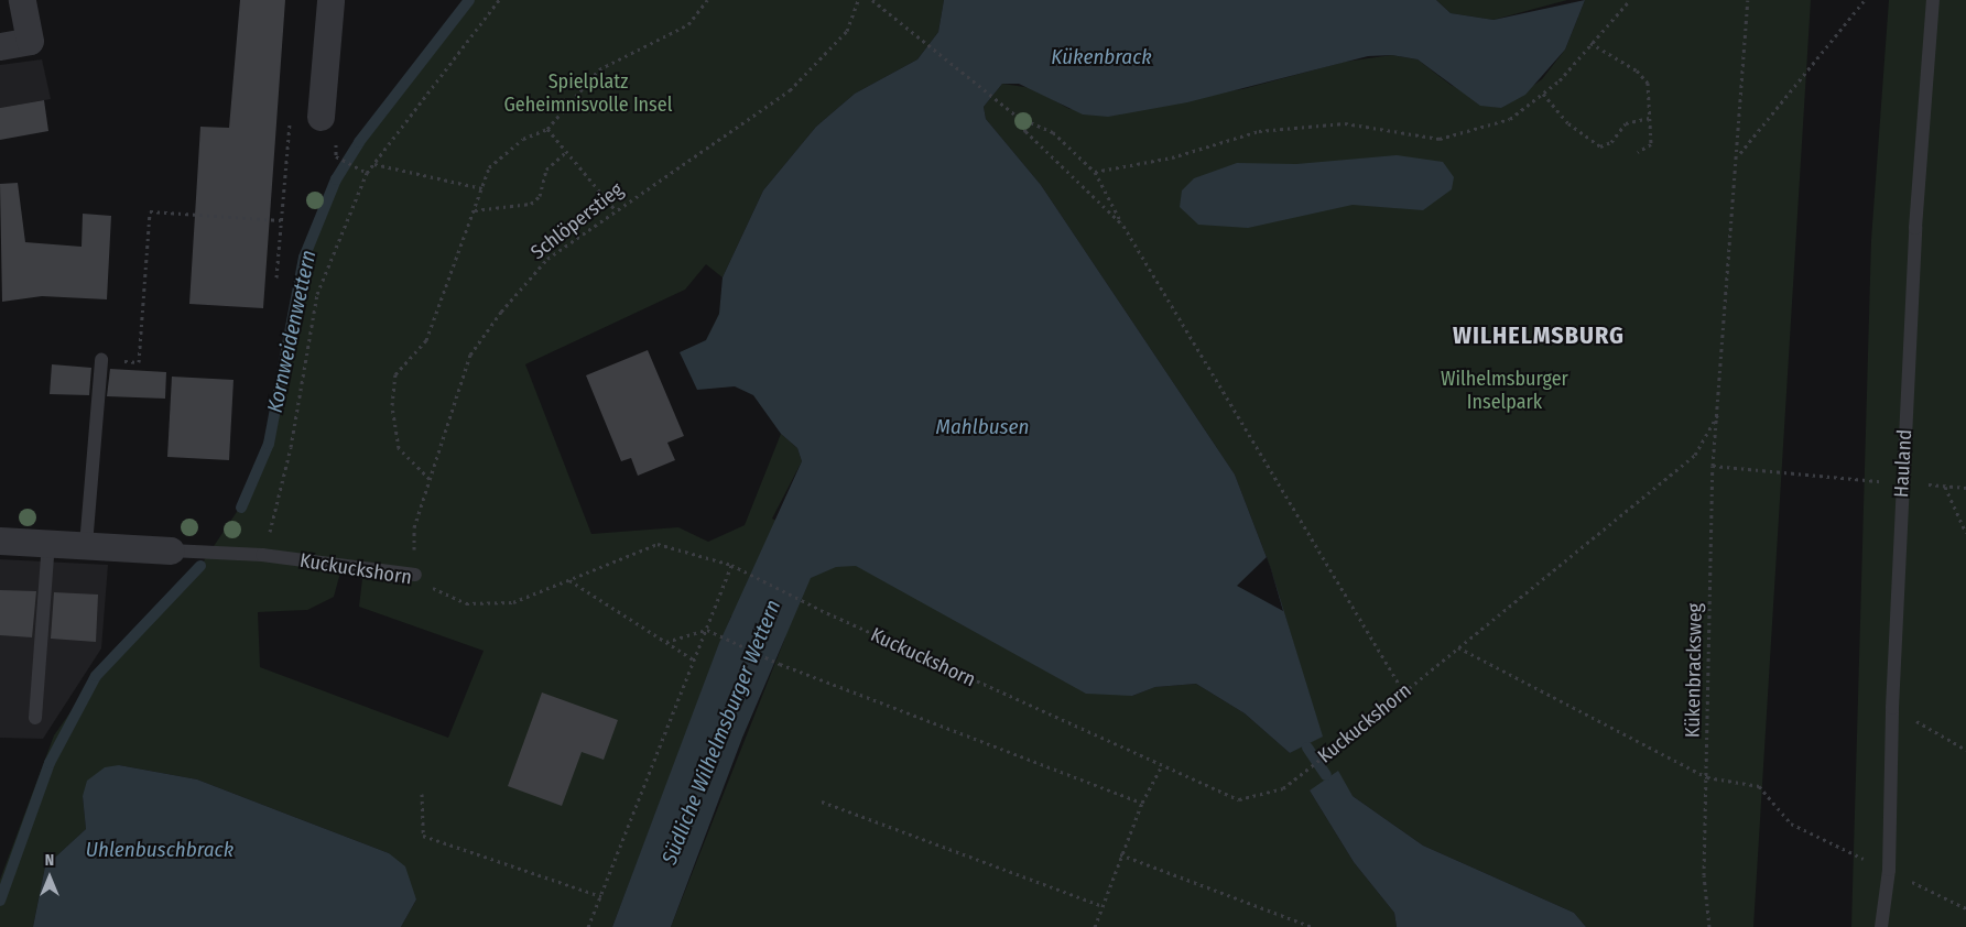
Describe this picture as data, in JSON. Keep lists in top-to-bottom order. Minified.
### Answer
{"streets":{"street":["Kuckuckshorn"],"lane":["Hauland"],"path":["Schlöperstieg","Kükenbracksweg"]},"crossings":[["Schlöperstieg","Kuckuckshorn"],["Kuckuckshorn","Kükenbracksweg"]],"districts":["WILHELMSBURG"],"water":["Kükenbrack","Kornweidenwettern","Mahlbusen","Südliche Wilhelmsburger Wettern","Uhlenbuschbrack"],"parks":["Spielplatz Geheimnisvolle Insel","Wilhelmsburger Inselpark"],"north":"top"}
